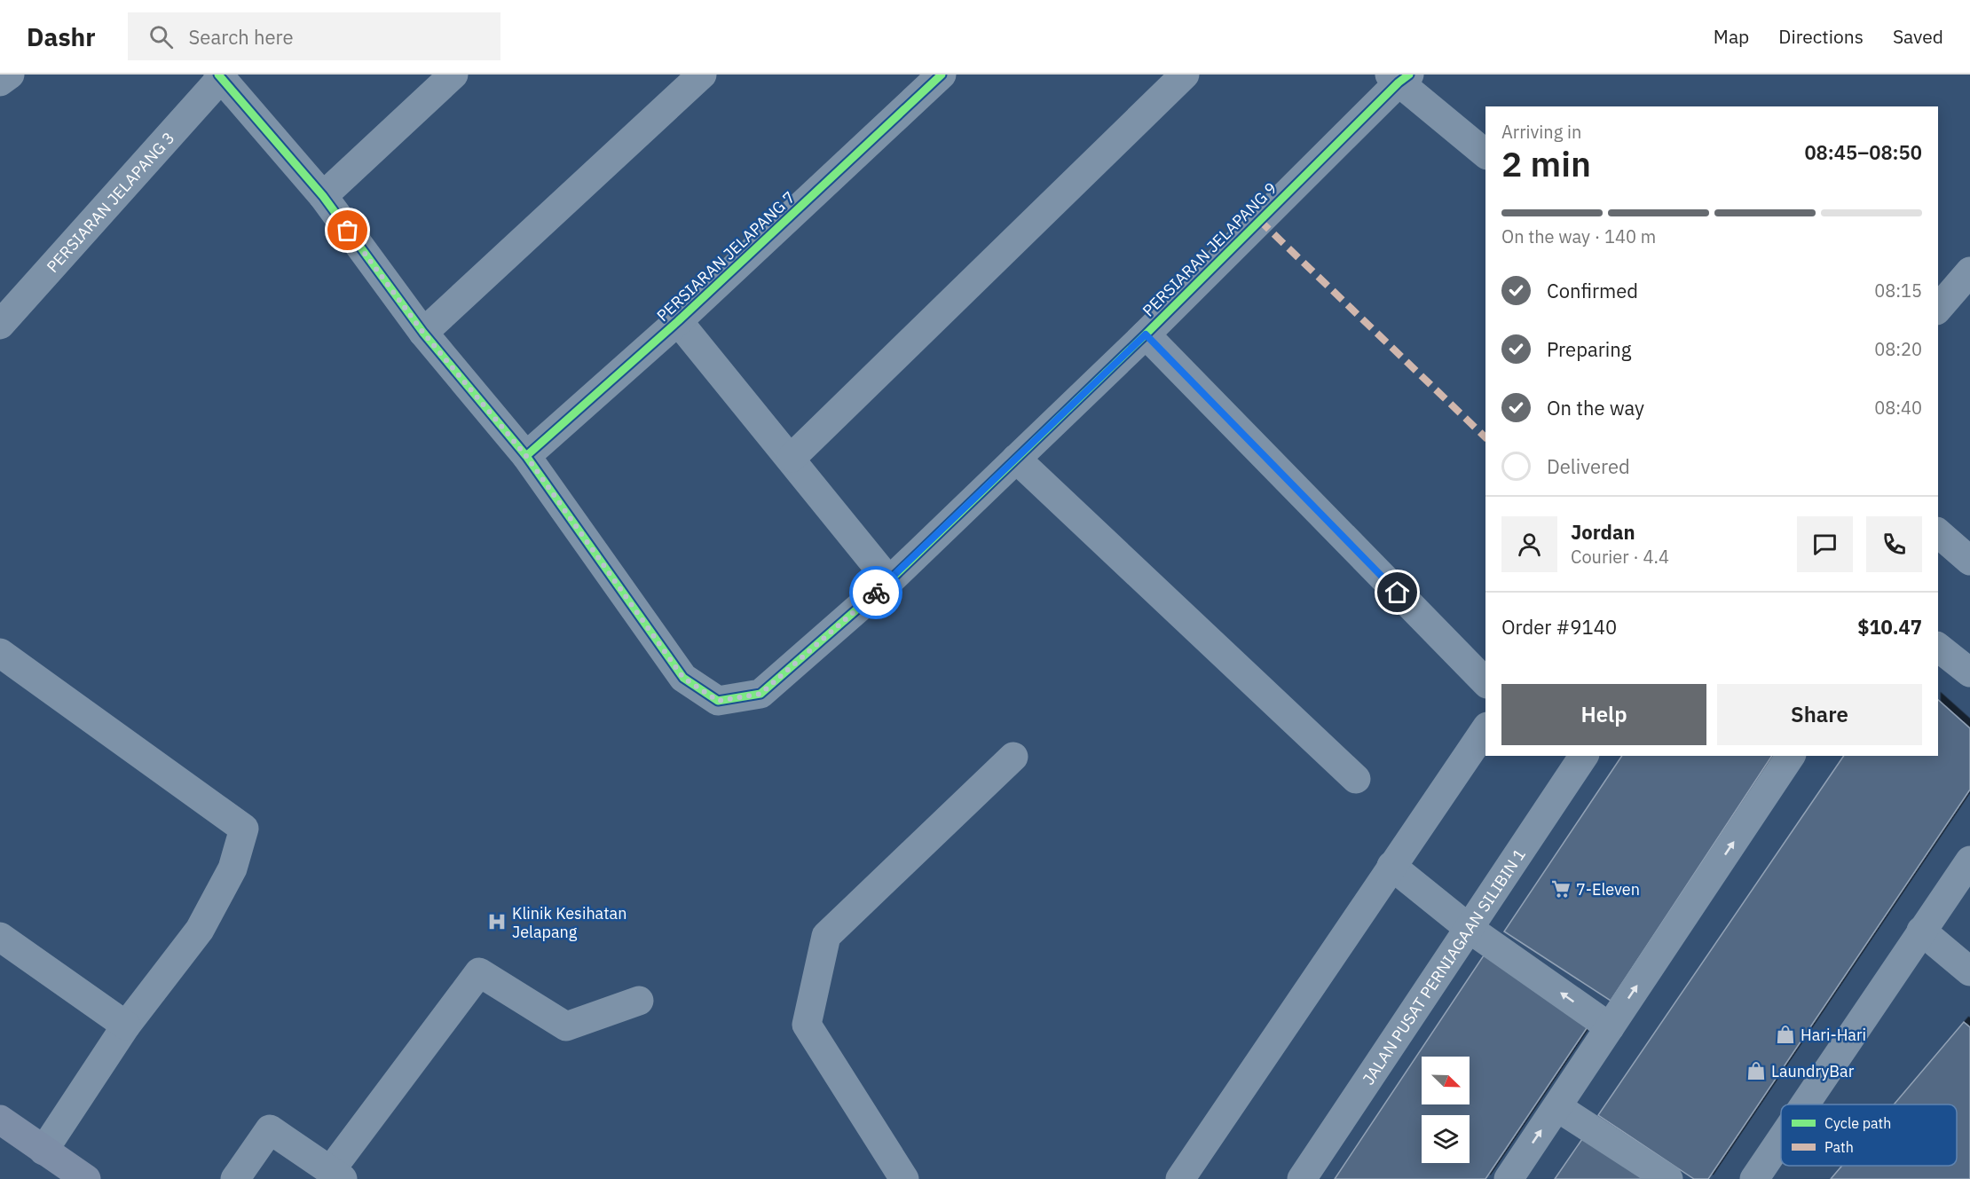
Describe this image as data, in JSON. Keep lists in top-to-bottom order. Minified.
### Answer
{"streets":{"street":["PERSIARAN JELAPANG 3","PERSIARAN JELAPANG 9","PERSIARAN JELAPANG 7","JALAN PUSAT PERNIAGAAN SILIBIN 1"]},"crossings":[["PERSIARAN JELAPANG 3","PERSIARAN JELAPANG 9"],["PERSIARAN JELAPANG 9","PERSIARAN JELAPANG 7"]],"places":{"supermarket":["7-Eleven"],"hospital":["Klinik Kesihatan Jelapang"],"shop":["Hari-Hari","LaundryBar"]},"legend":["Cycle path","Path"],"north":"bottom right","page":{"header":"Dashr","search":"Search here","nav":["Map","Directions","Saved"],"heading":["2 min","Arriving in","08:45–08:50"],"panel":["Jordan","Courier · 4.4","Order #9140","$10.47"],"bar":"On the way · 140 m","list":[["Confirmed","08:15"],["Preparing","08:20"],["On the way","08:40"],"Delivered"],"buttons":["Help","Share"]}}
